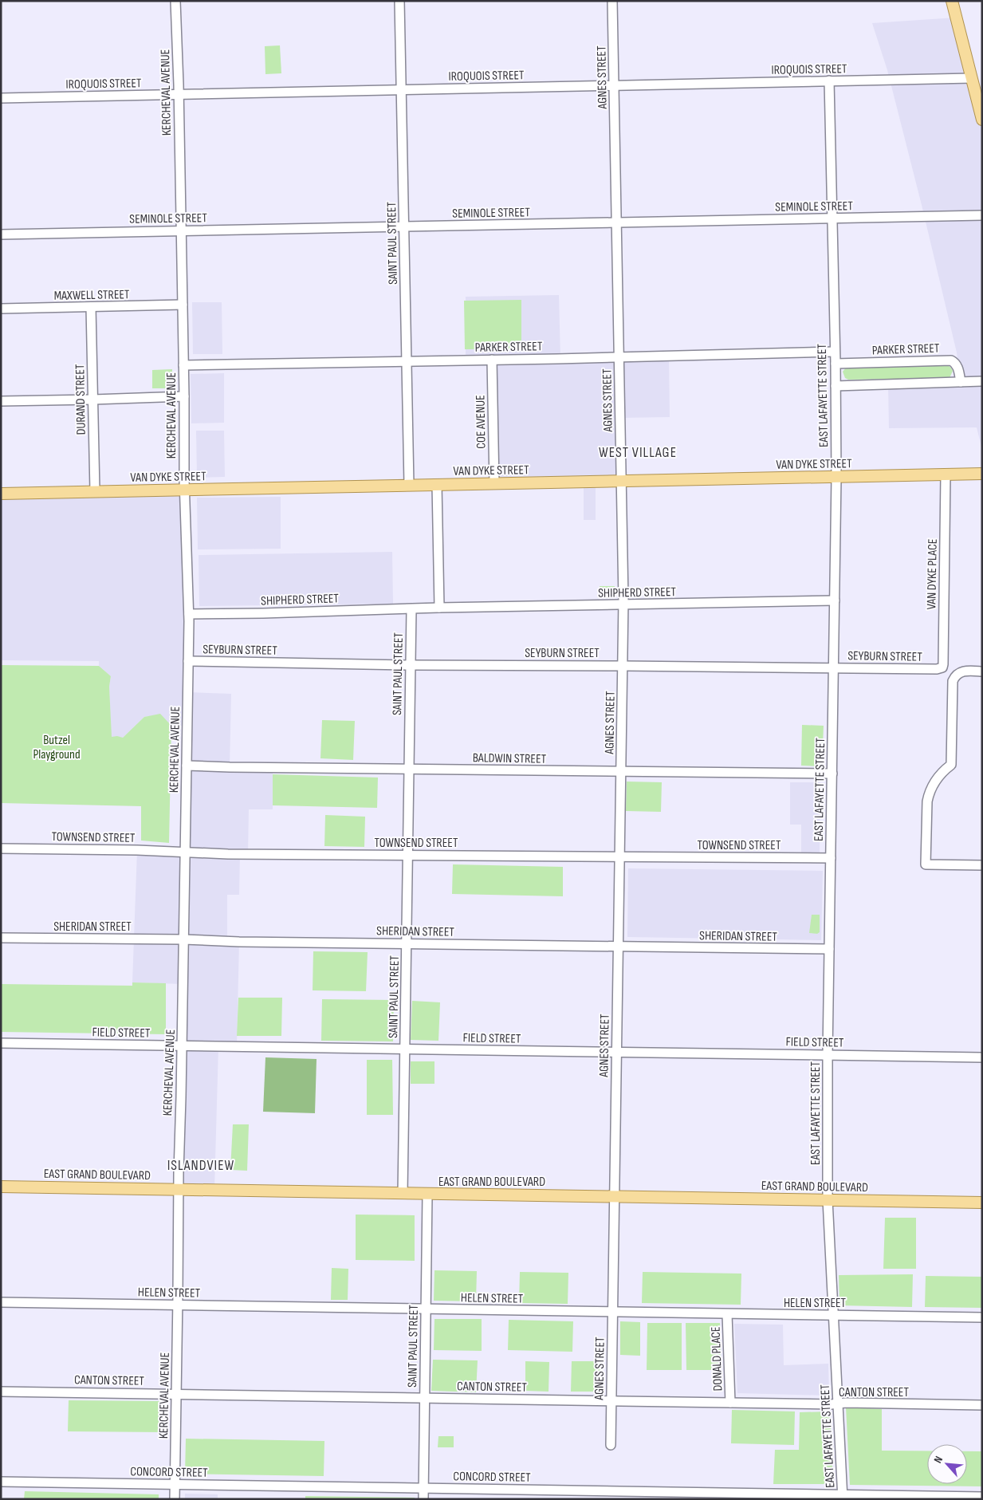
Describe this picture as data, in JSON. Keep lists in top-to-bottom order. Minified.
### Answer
{"streets":{"main road":["VAN DYKE STREET","EAST GRAND BOULEVARD"],"street":["IROQUOIS STREET","AGNES STREET","KERCHEVAL AVENUE","SEMINOLE STREET","SAINT PAUL STREET","MAXWELL STREET","PARKER STREET","EAST LAFAYETTE STREET","DURAND STREET","COE AVENUE","VAN DYKE PLACE","SHIPHERD STREET","SEYBURN STREET","BALDWIN STREET","TOWNSEND STREET","SHERIDAN STREET","FIELD STREET","HELEN STREET","DONALD PLACE","CANTON STREET","CONCORD STREET"]},"crossings":[["IROQUOIS STREET","AGNES STREET"],["IROQUOIS STREET","KERCHEVAL AVENUE"],["IROQUOIS STREET","SAINT PAUL STREET"],["IROQUOIS STREET","EAST LAFAYETTE STREET"],["AGNES STREET","SEMINOLE STREET"],["AGNES STREET","PARKER STREET"],["AGNES STREET","VAN DYKE STREET"],["AGNES STREET","SHIPHERD STREET"],["AGNES STREET","SEYBURN STREET"],["AGNES STREET","BALDWIN STREET"],["AGNES STREET","TOWNSEND STREET"],["AGNES STREET","SHERIDAN STREET"],["AGNES STREET","FIELD STREET"],["AGNES STREET","EAST GRAND BOULEVARD"],["AGNES STREET","HELEN STREET"],["AGNES STREET","CANTON STREET"],["KERCHEVAL AVENUE","SEMINOLE STREET"],["KERCHEVAL AVENUE","MAXWELL STREET"],["KERCHEVAL AVENUE","PARKER STREET"],["KERCHEVAL AVENUE","VAN DYKE STREET"],["KERCHEVAL AVENUE","SHIPHERD STREET"],["KERCHEVAL AVENUE","SEYBURN STREET"],["KERCHEVAL AVENUE","BALDWIN STREET"],["KERCHEVAL AVENUE","TOWNSEND STREET"],["KERCHEVAL AVENUE","SHERIDAN STREET"],["KERCHEVAL AVENUE","FIELD STREET"],["KERCHEVAL AVENUE","EAST GRAND BOULEVARD"],["KERCHEVAL AVENUE","HELEN STREET"],["KERCHEVAL AVENUE","CANTON STREET"],["KERCHEVAL AVENUE","CONCORD STREET"],["SEMINOLE STREET","SAINT PAUL STREET"],["SEMINOLE STREET","EAST LAFAYETTE STREET"],["SAINT PAUL STREET","PARKER STREET"],["SAINT PAUL STREET","VAN DYKE STREET"],["SAINT PAUL STREET","SHIPHERD STREET"],["SAINT PAUL STREET","SEYBURN STREET"],["SAINT PAUL STREET","BALDWIN STREET"],["SAINT PAUL STREET","TOWNSEND STREET"],["SAINT PAUL STREET","SHERIDAN STREET"],["SAINT PAUL STREET","FIELD STREET"],["SAINT PAUL STREET","EAST GRAND BOULEVARD"],["SAINT PAUL STREET","HELEN STREET"],["SAINT PAUL STREET","CANTON STREET"],["SAINT PAUL STREET","CONCORD STREET"],["MAXWELL STREET","DURAND STREET"],["PARKER STREET","EAST LAFAYETTE STREET"],["PARKER STREET","COE AVENUE"],["EAST LAFAYETTE STREET","VAN DYKE STREET"],["EAST LAFAYETTE STREET","SHIPHERD STREET"],["EAST LAFAYETTE STREET","SEYBURN STREET"],["EAST LAFAYETTE STREET","BALDWIN STREET"],["EAST LAFAYETTE STREET","TOWNSEND STREET"],["EAST LAFAYETTE STREET","SHERIDAN STREET"],["EAST LAFAYETTE STREET","FIELD STREET"],["EAST LAFAYETTE STREET","EAST GRAND BOULEVARD"],["EAST LAFAYETTE STREET","HELEN STREET"],["EAST LAFAYETTE STREET","CANTON STREET"],["EAST LAFAYETTE STREET","CONCORD STREET"],["DURAND STREET","VAN DYKE STREET"],["COE AVENUE","VAN DYKE STREET"],["VAN DYKE STREET","VAN DYKE PLACE"],["VAN DYKE PLACE","SEYBURN STREET"],["HELEN STREET","DONALD PLACE"],["DONALD PLACE","CANTON STREET"]],"districts":["WEST VILLAGE","ISLANDVIEW"],"parks":["Butzel Playground"],"north":"top left"}
